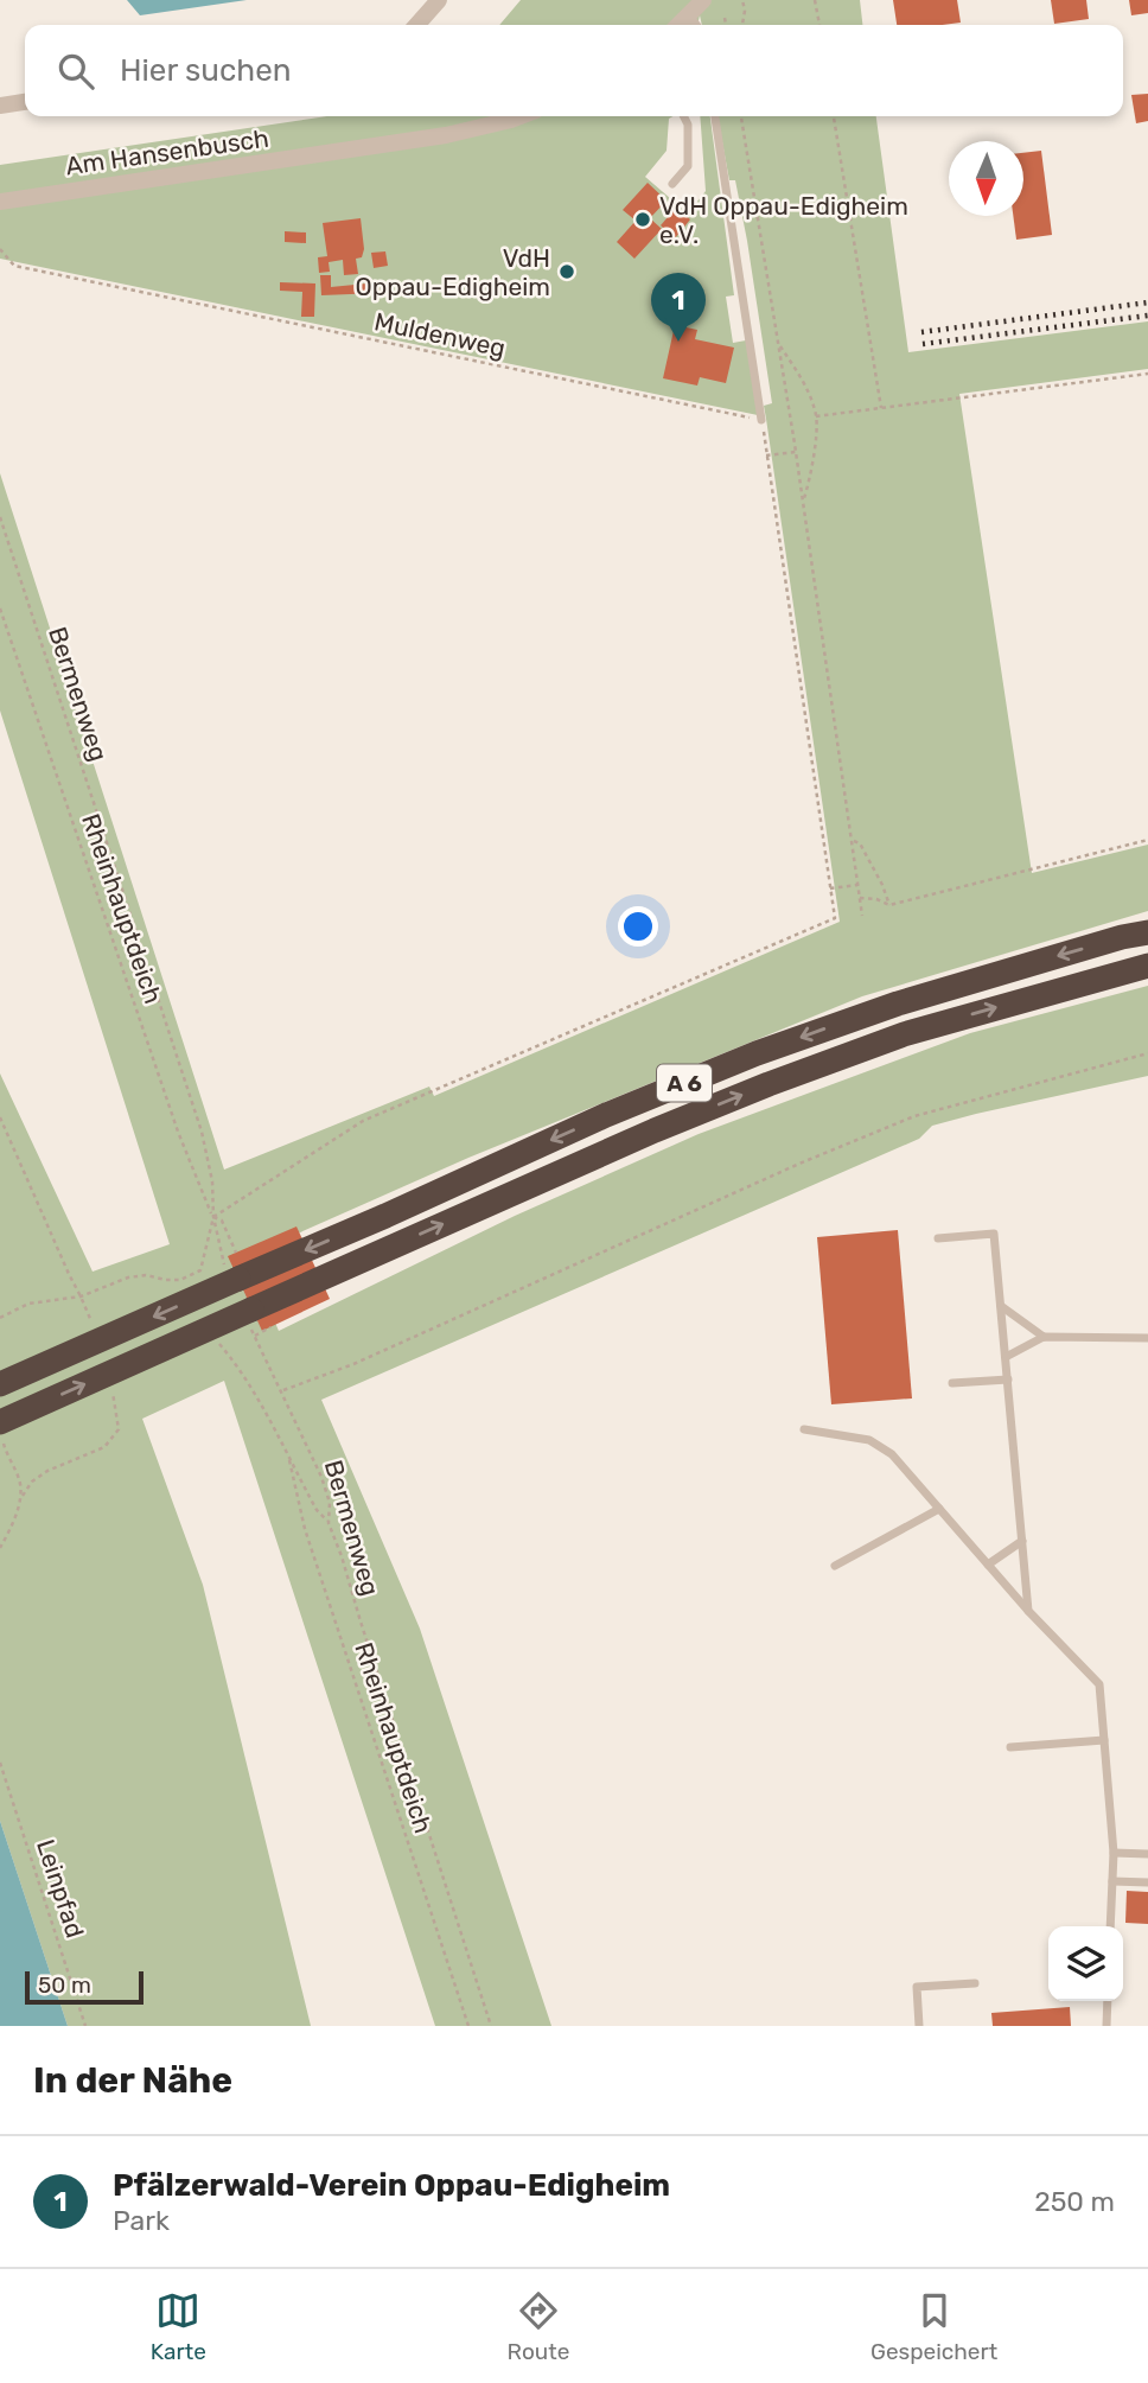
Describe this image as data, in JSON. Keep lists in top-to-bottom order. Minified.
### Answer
{"streets":{"highway":["A 6"],"street":["Am Hansenbusch"],"path":["Muldenweg","Bermenweg","Rheinhauptdeich","Leinpfad"]},"crossings":[["Bermenweg","Rheinhauptdeich"],["Bermenweg","A 6"]],"places":["VdH Oppau-Edigheim e.V.","VdH Oppau-Edigheim"],"scale_bar":"50 m","north":"bottom","page":{"search":"Hier suchen","pins":"1","scale":"50 m","heading":"In der Nähe","list":[{"mark":"1","name":"Pfälzerwald-Verein Oppau-Edigheim","note":"Park","value":"250 m"}],"nav":["Karte","Route","Gespeichert"]}}
